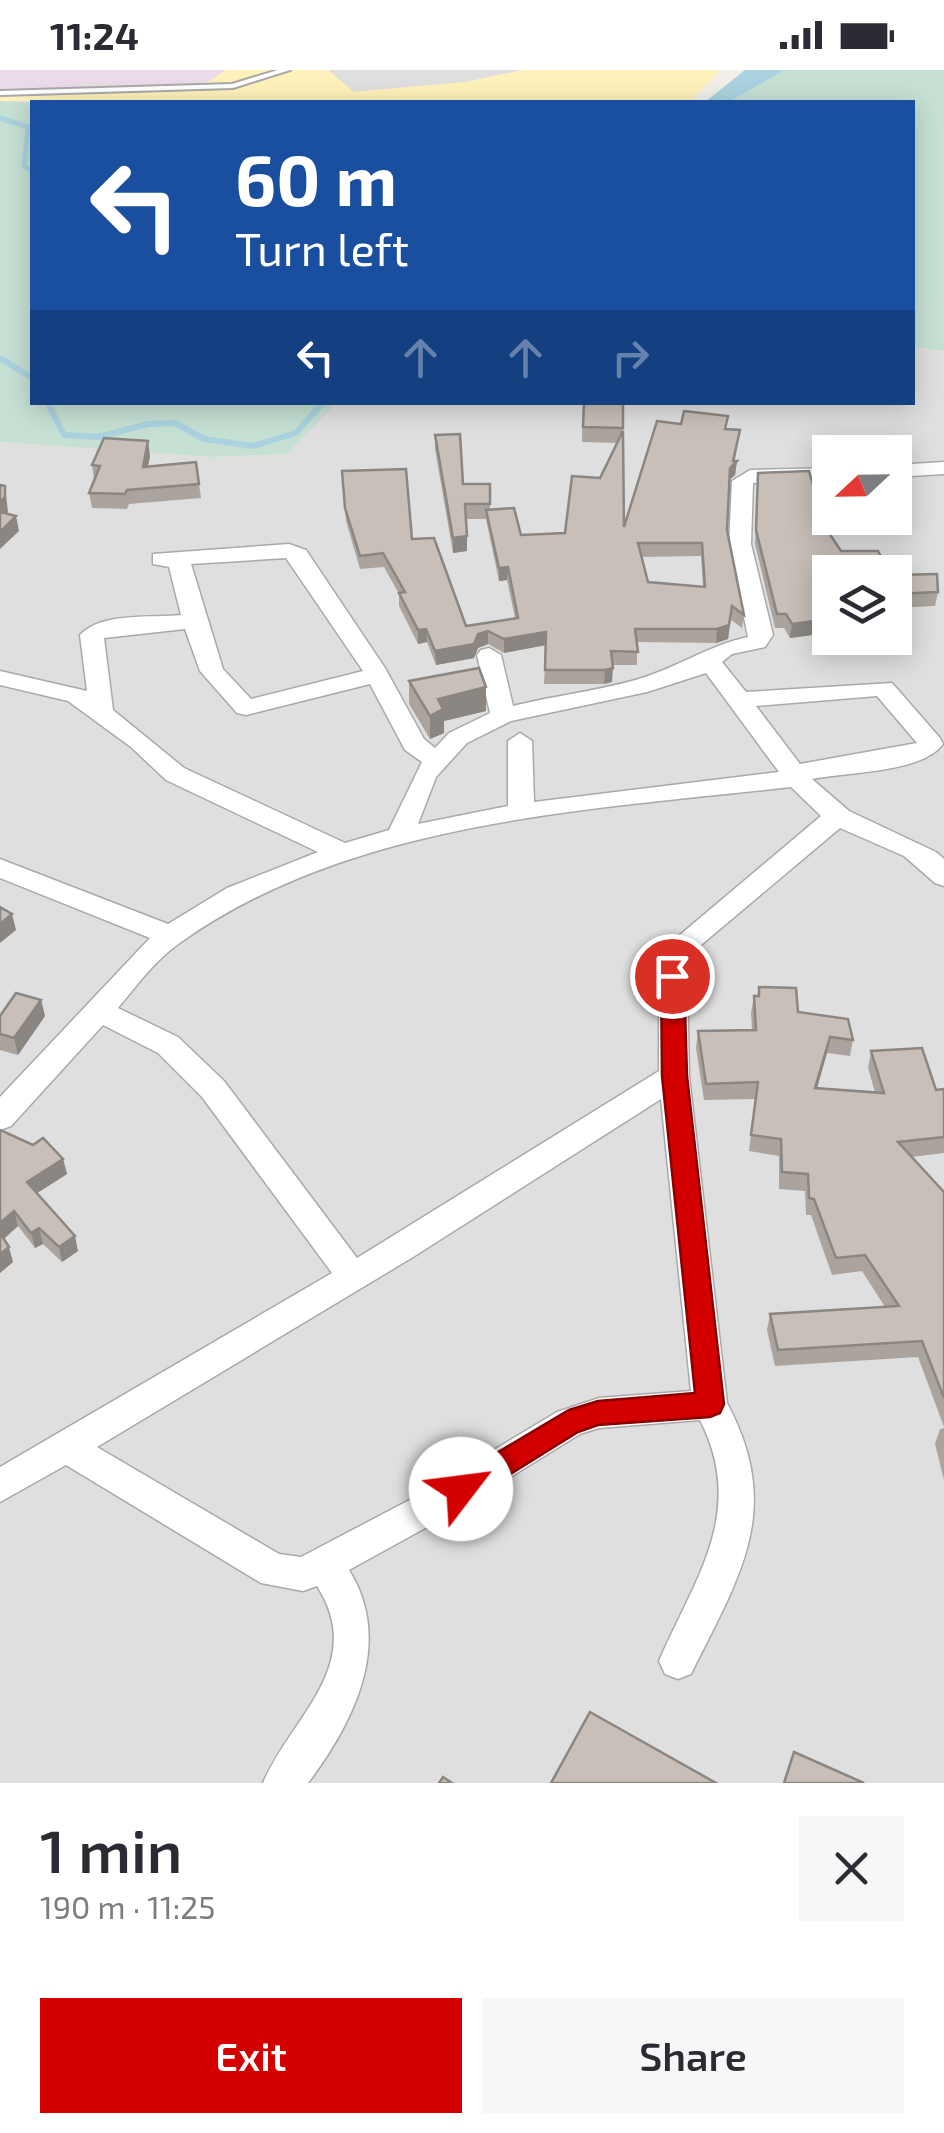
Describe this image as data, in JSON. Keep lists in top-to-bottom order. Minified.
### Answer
{"north":"left","page":{"status":"11:24","turn":["60 m","Turn left"],"heading":["1 min","190 m · 11:25"],"buttons":["Exit","Share"]}}
